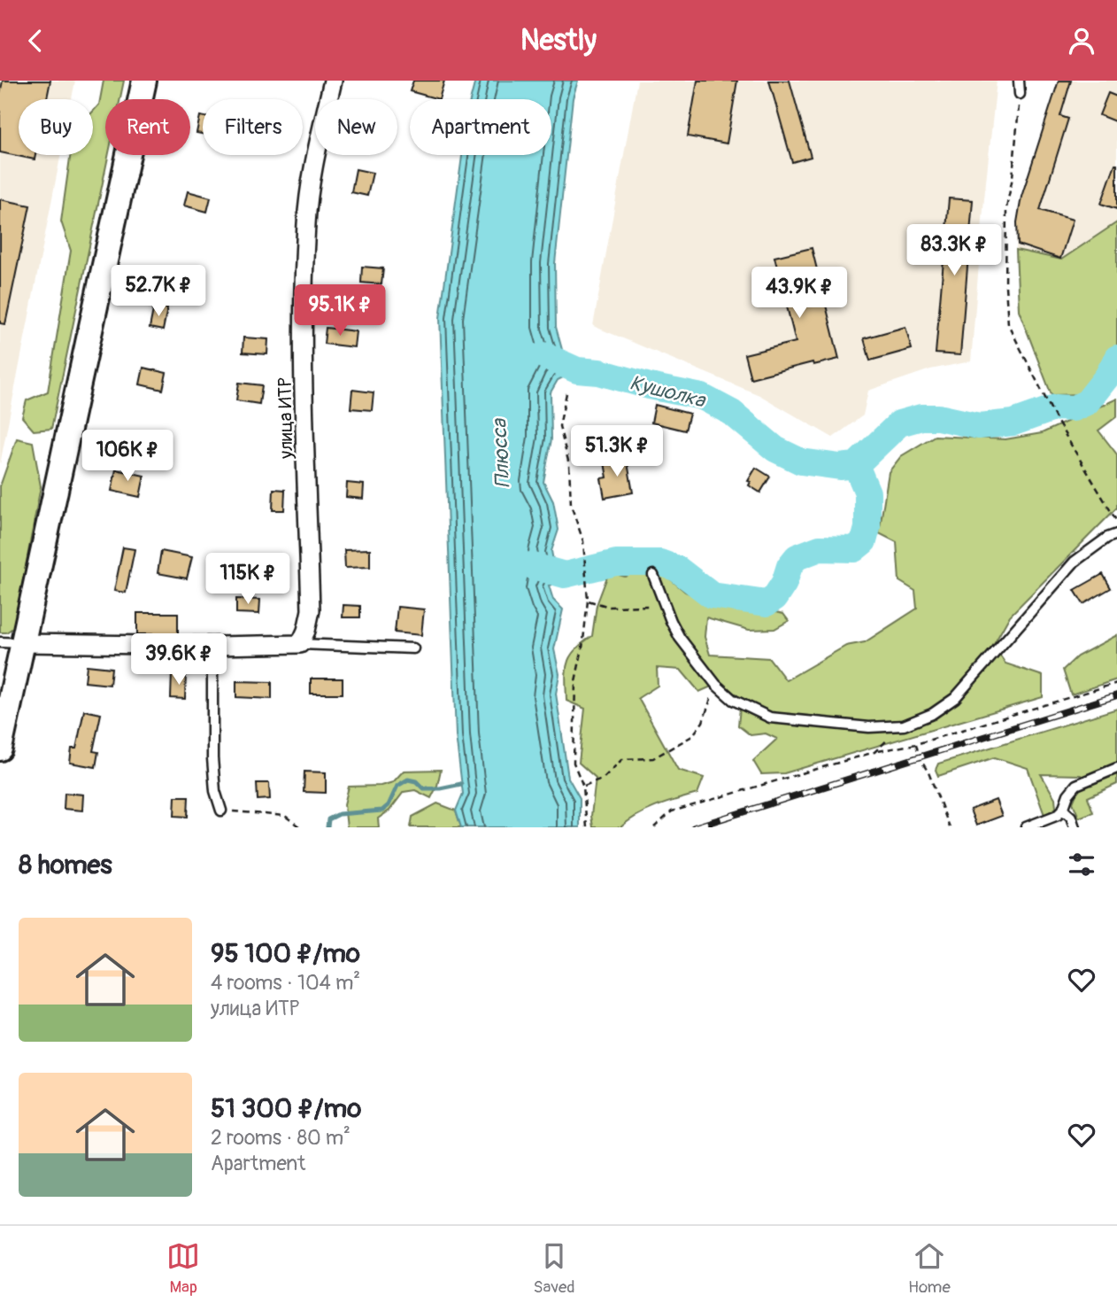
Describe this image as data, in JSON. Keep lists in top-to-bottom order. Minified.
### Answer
{"streets":{"street":["улица ИТР"]},"water":["Кушолка","Плюсса"],"page":{"header":"Nestly","chip":["Buy","Rent","Filters","New","Apartment"],"price":["83.3K ₽","52.7K ₽","43.9K ₽","95.1K ₽","51.3K ₽","106K ₽","115K ₽","39.6K ₽"],"heading":"8 homes","list":[{"name":"95 100 ₽/mo","note":"4 rooms · 104 m² · улица ИТР"},{"name":"51 300 ₽/mo","note":"2 rooms · 80 m² · Apartment"}],"tabs":["Map","Saved","Home"]}}
